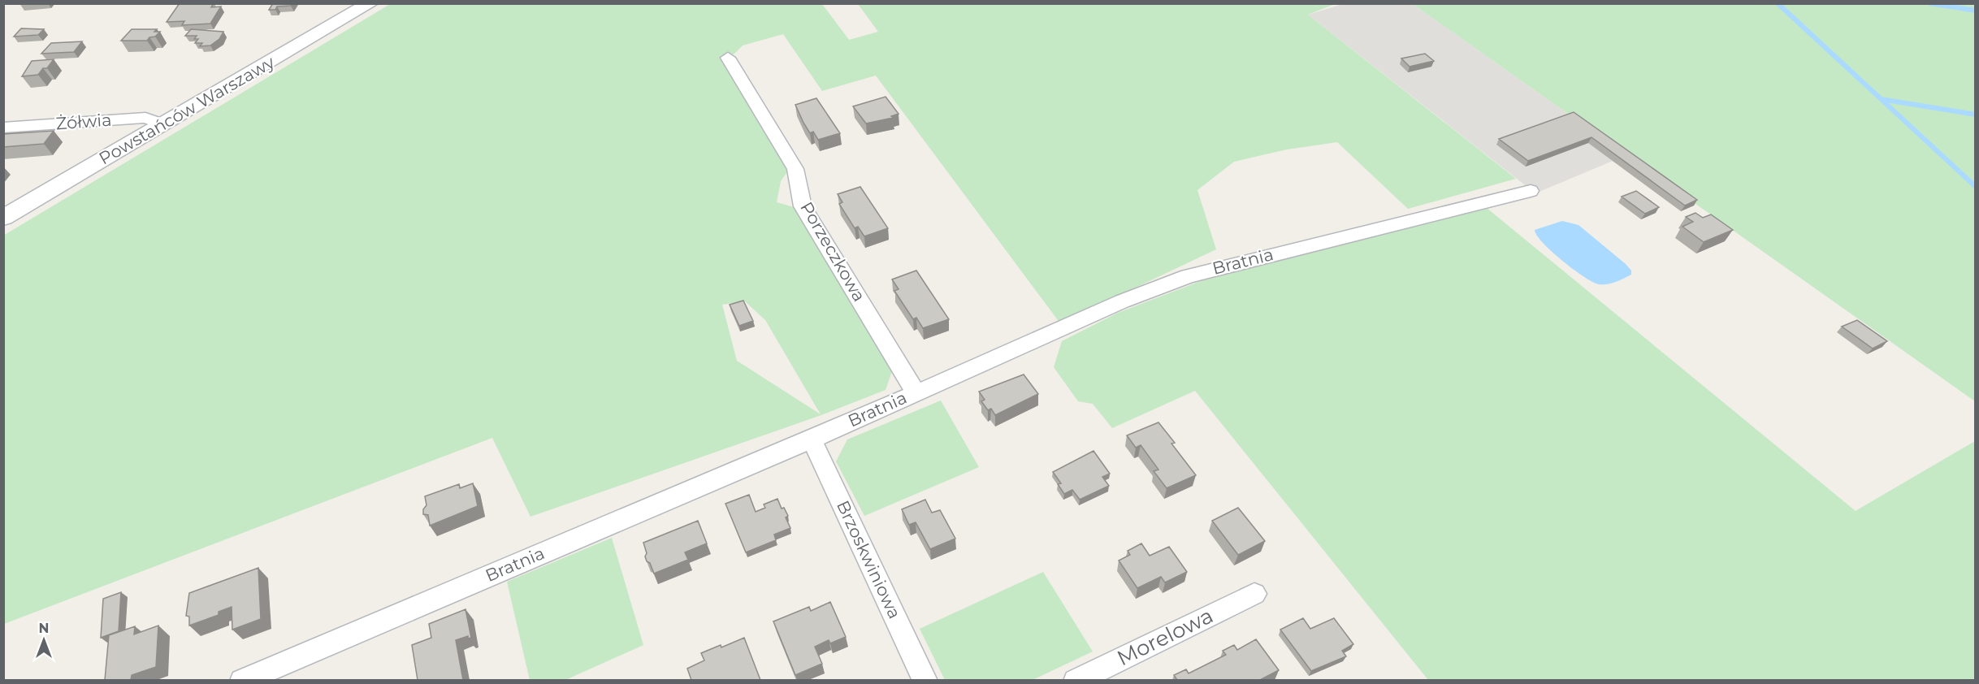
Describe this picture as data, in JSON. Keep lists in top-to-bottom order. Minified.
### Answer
{"streets":{"street":["Powstańców Warszawy","Żółwia","Porzeczkowa","Bratnia","Brzoskwiniowa","Morelowa"]},"crossings":[["Powstańców Warszawy","Żółwia"],["Porzeczkowa","Bratnia"],["Bratnia","Brzoskwiniowa"]],"north":"top"}
